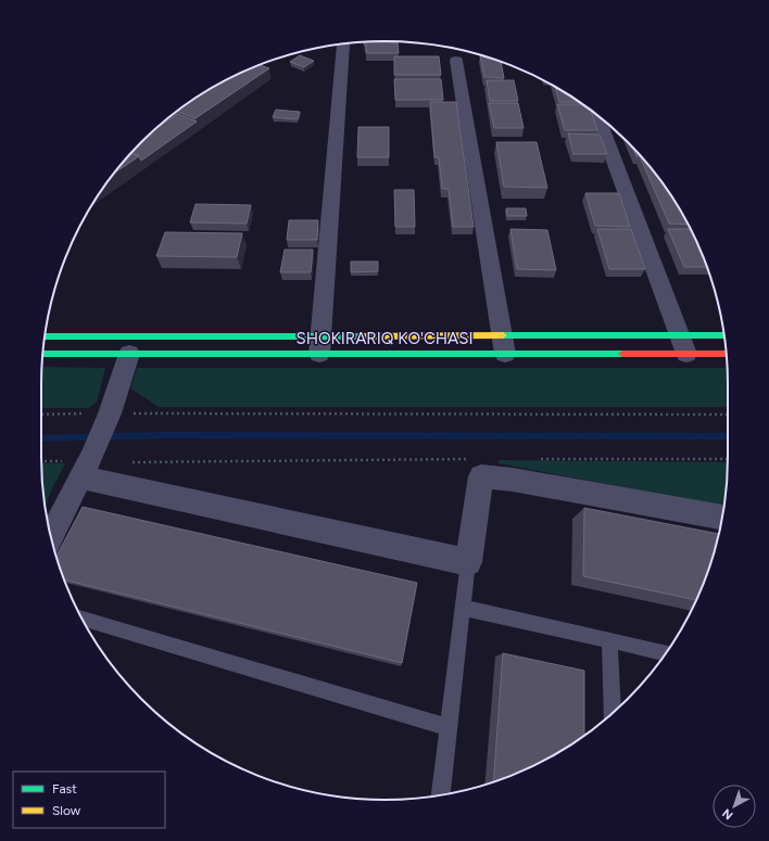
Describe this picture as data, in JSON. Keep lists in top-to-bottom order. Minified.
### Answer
{"streets":{"main road":["SHOKIRARIQ KO'CHASI"]},"legend":["Fast","Slow"],"north":"bottom left"}
